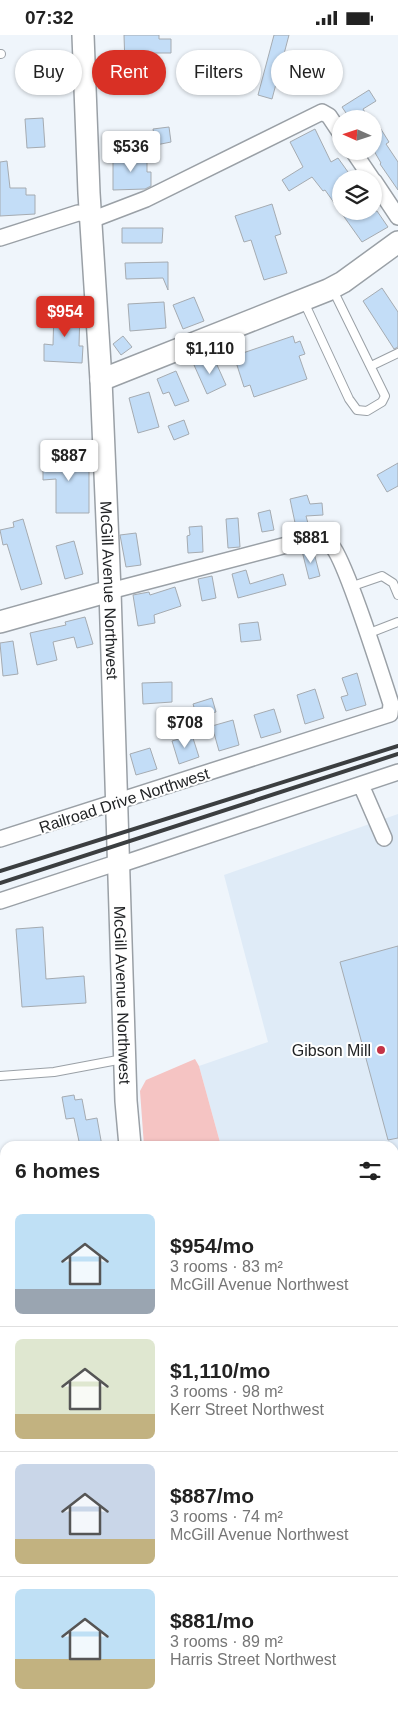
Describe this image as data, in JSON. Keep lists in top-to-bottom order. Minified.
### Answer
{"streets":{"street":["McGill Avenue Northwest","Railroad Drive Northwest"]},"crossings":[["McGill Avenue Northwest","Railroad Drive Northwest"]],"places":["Gibson Mill"],"north":"left","page":{"status":"07:32","chip":["Buy","Rent","Filters","New"],"price":["$536","$954","$1,110","$887","$881","$708"],"heading":"6 homes","list":[{"name":"$954/mo","note":"3 rooms · 83 m² · McGill Avenue Northwest"},{"name":"$1,110/mo","note":"3 rooms · 98 m² · Kerr Street Northwest"},{"name":"$887/mo","note":"3 rooms · 74 m² · McGill Avenue Northwest"},{"name":"$881/mo","note":"3 rooms · 89 m² · Harris Street Northwest"}]}}
